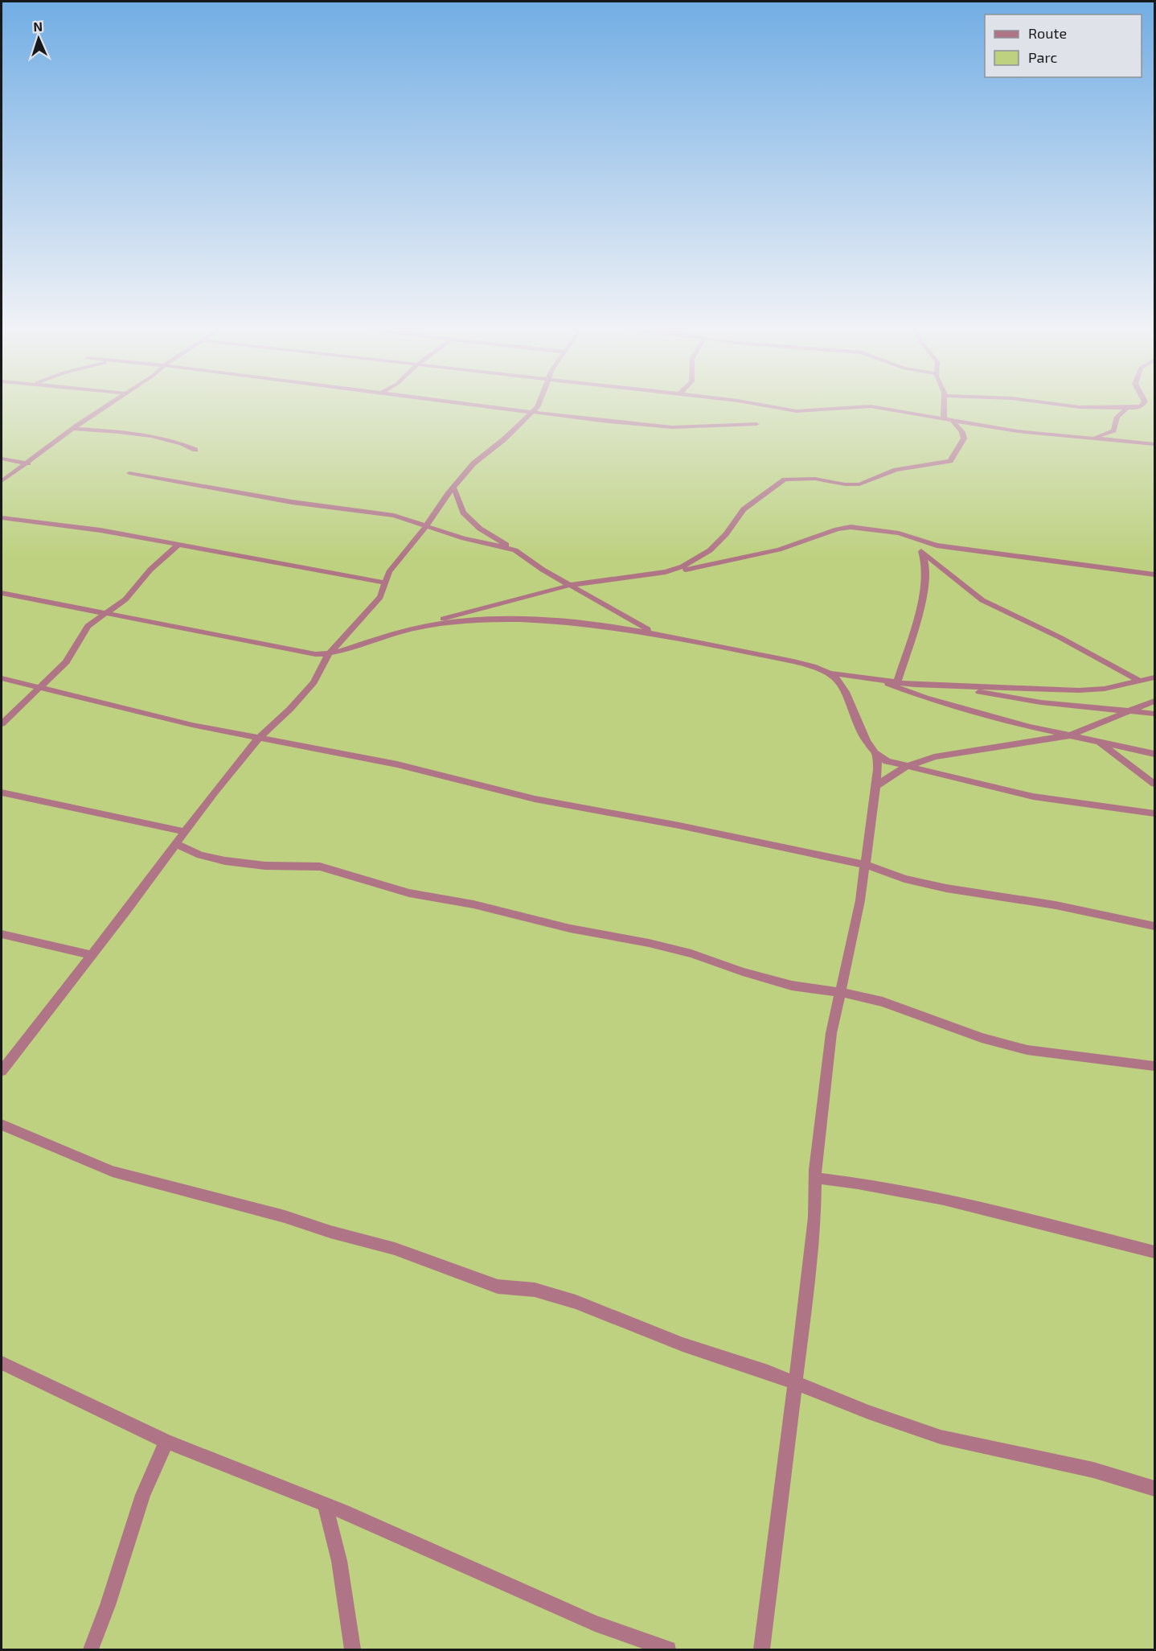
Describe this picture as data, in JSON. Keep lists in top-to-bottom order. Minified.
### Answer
{"legend":["Route","Parc"],"north":"top"}
